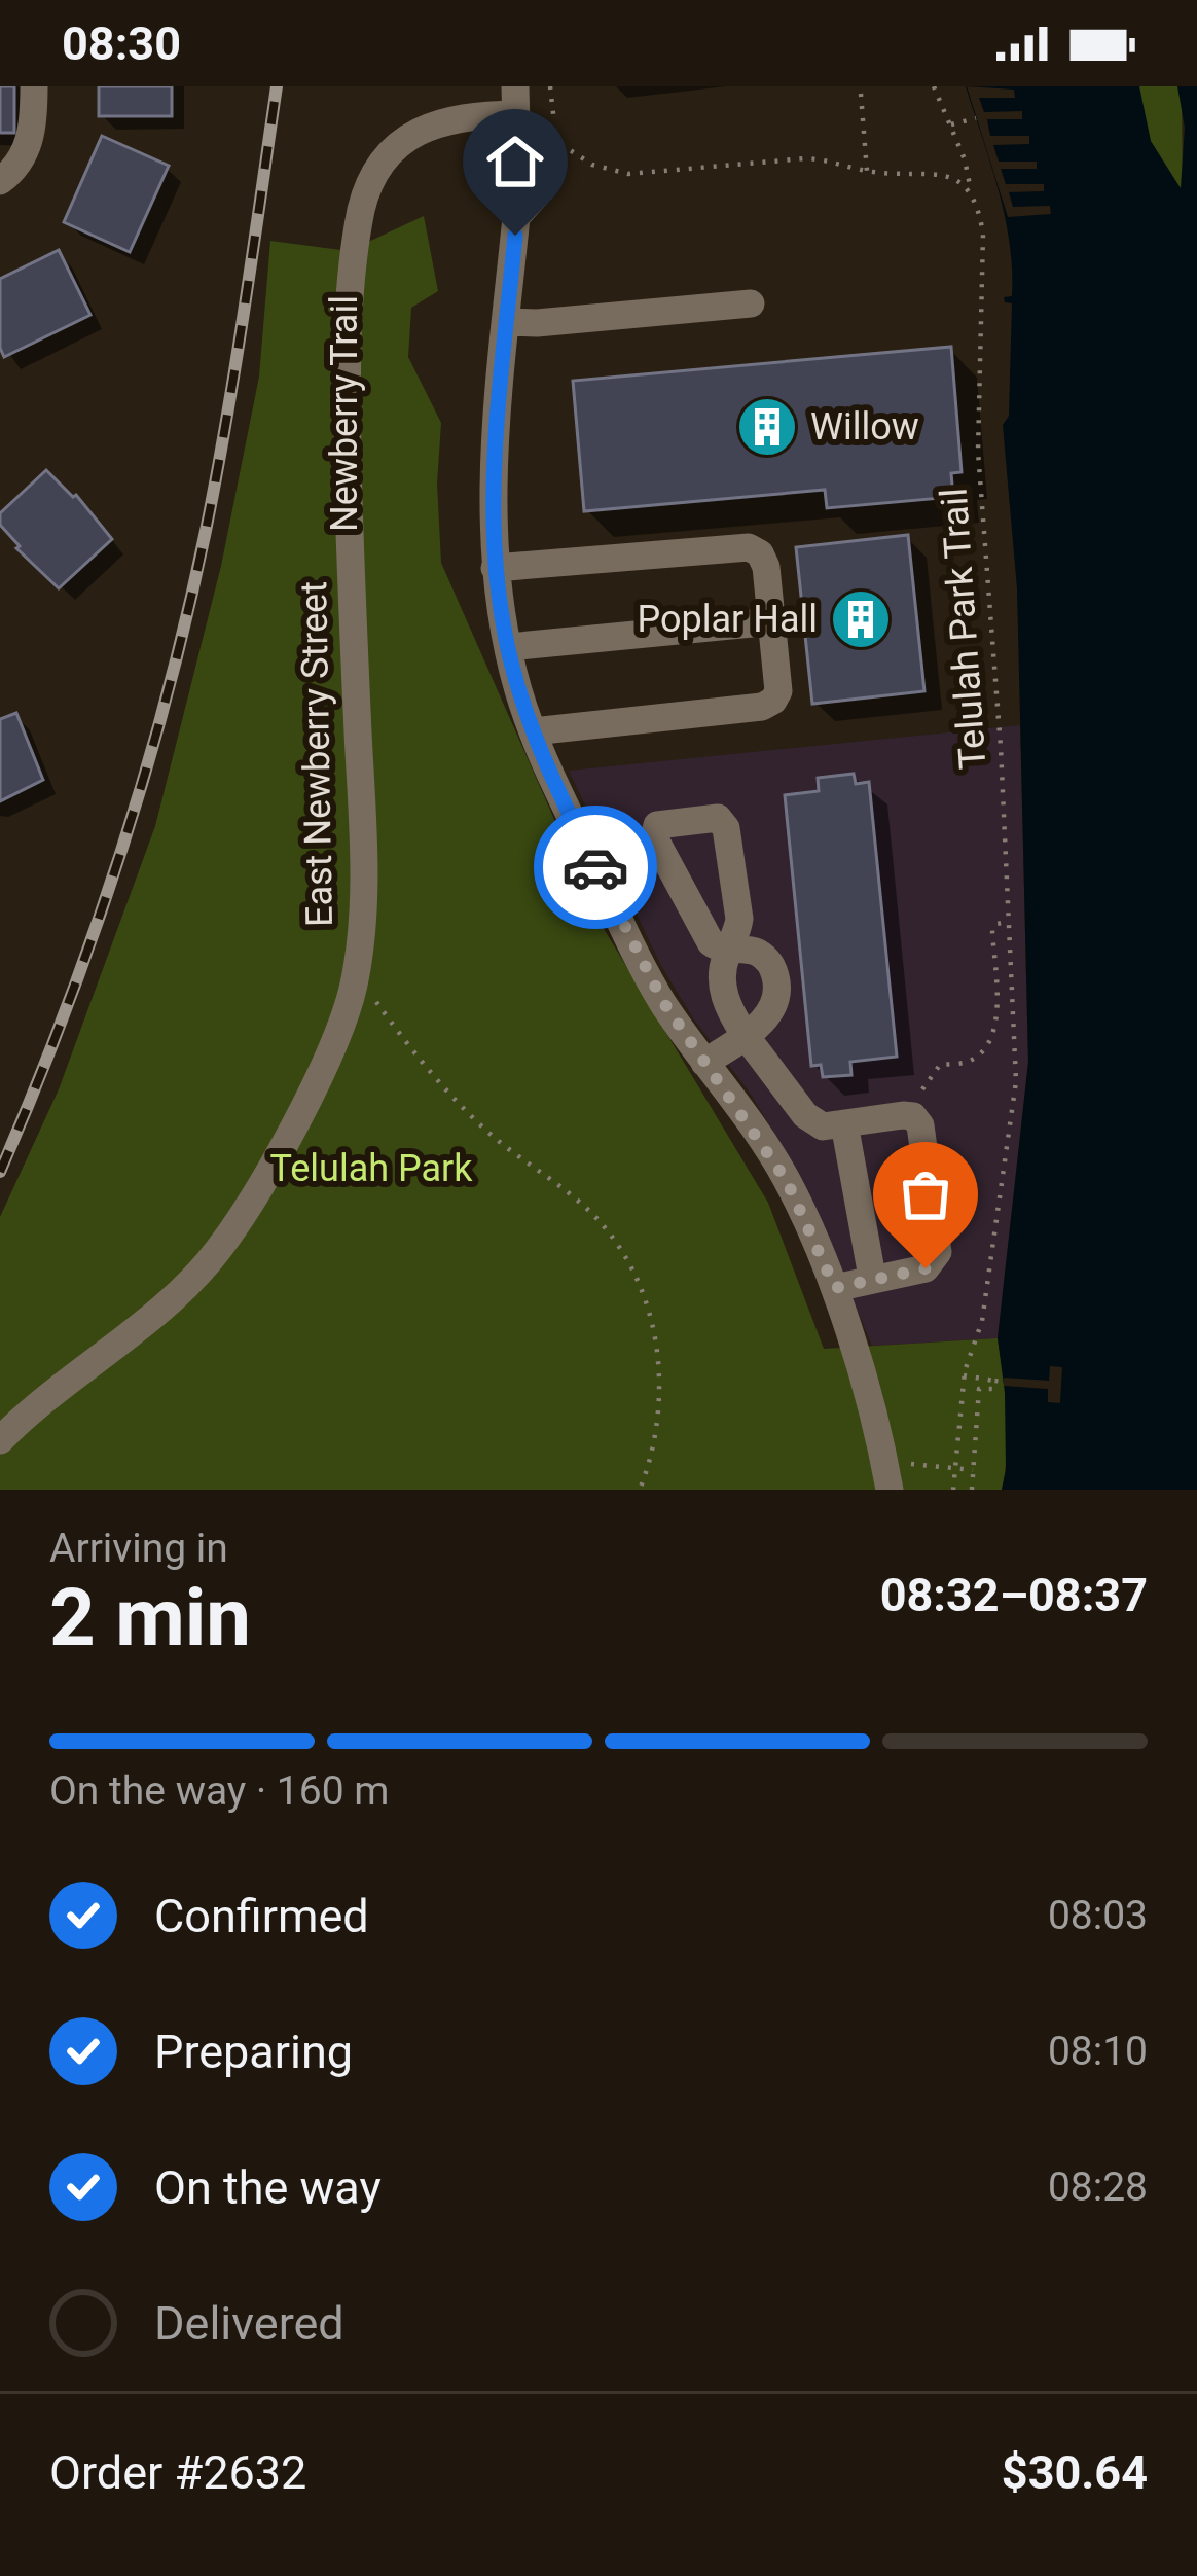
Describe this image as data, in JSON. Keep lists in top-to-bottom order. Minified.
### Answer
{"streets":{"street":["East Newberry Street"],"path":["Telulah Park Trail"]},"parks":["Telulah Park"],"places":{"building":["Willow","Poplar Hall"]},"page":{"status":"08:30","heading":["2 min","Arriving in","08:32–08:37"],"panel":["Order #2632","$30.64"],"bar":"On the way · 160 m","list":[["Confirmed","08:03"],["Preparing","08:10"],["On the way","08:28"],"Delivered"]}}
